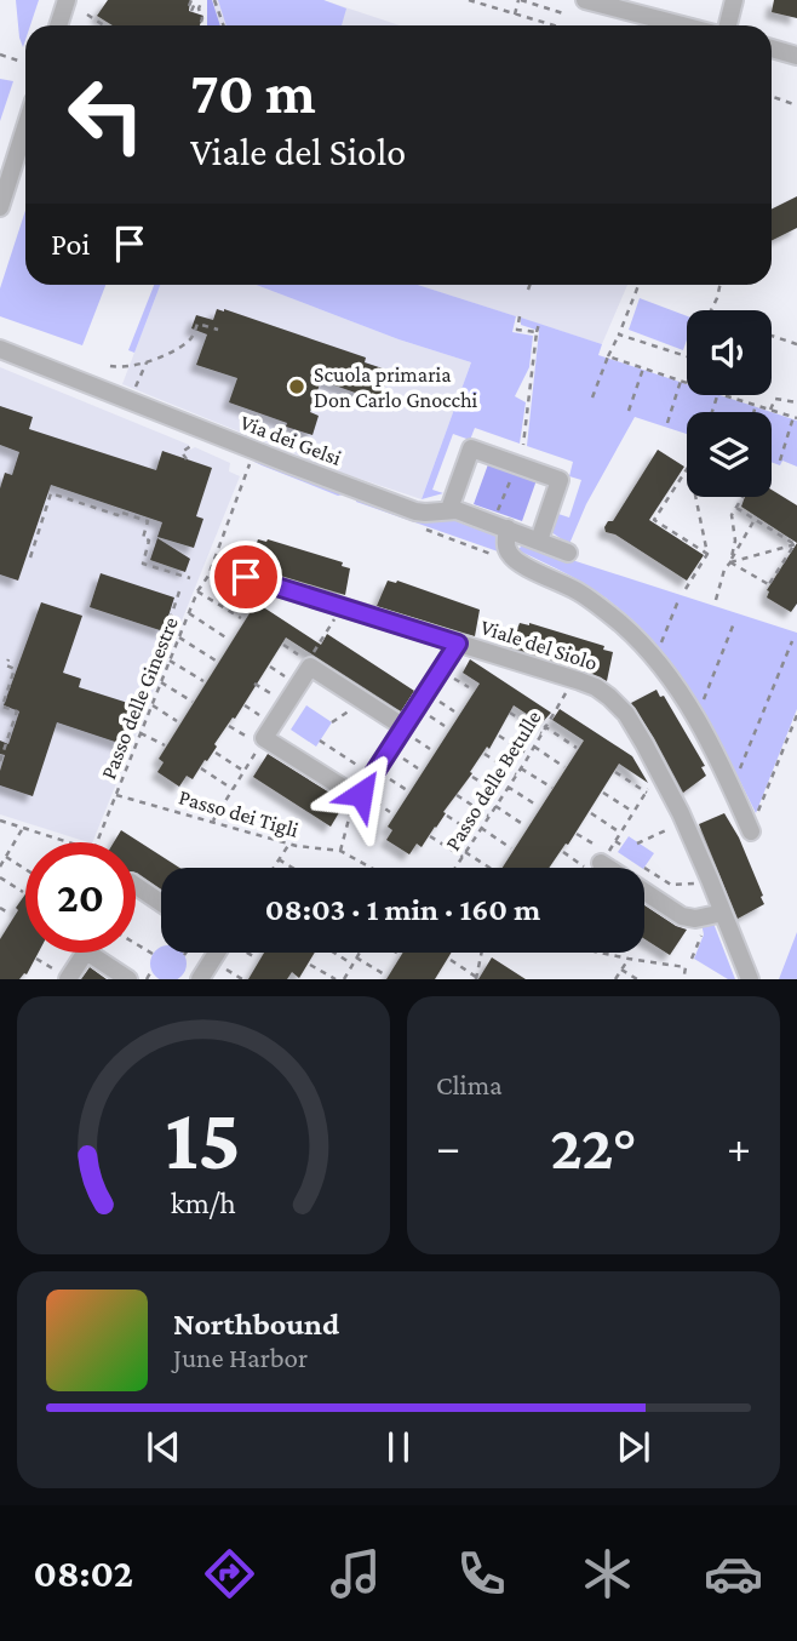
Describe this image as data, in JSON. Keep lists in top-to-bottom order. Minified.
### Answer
{"streets":{"street":["Via dei Gelsi","Viale del Siolo"],"path":["Passo delle Ginestre","Passo delle Betulle","Passo dei Tigli"]},"crossings":[["Passo delle Ginestre","Passo dei Tigli"]],"places":["Scuola primaria Don Carlo Gnocchi"],"page":{"turn":["70 m","Viale del Siolo"],"then":"Poi","limit":"20","trip":"08:03 · 1 min · 160 m","tile":"Clima","heat":["−","22°","+"],"song":["Northbound","June Harbor"],"tabs":"08:02","gauge":["15","km/h"]}}
